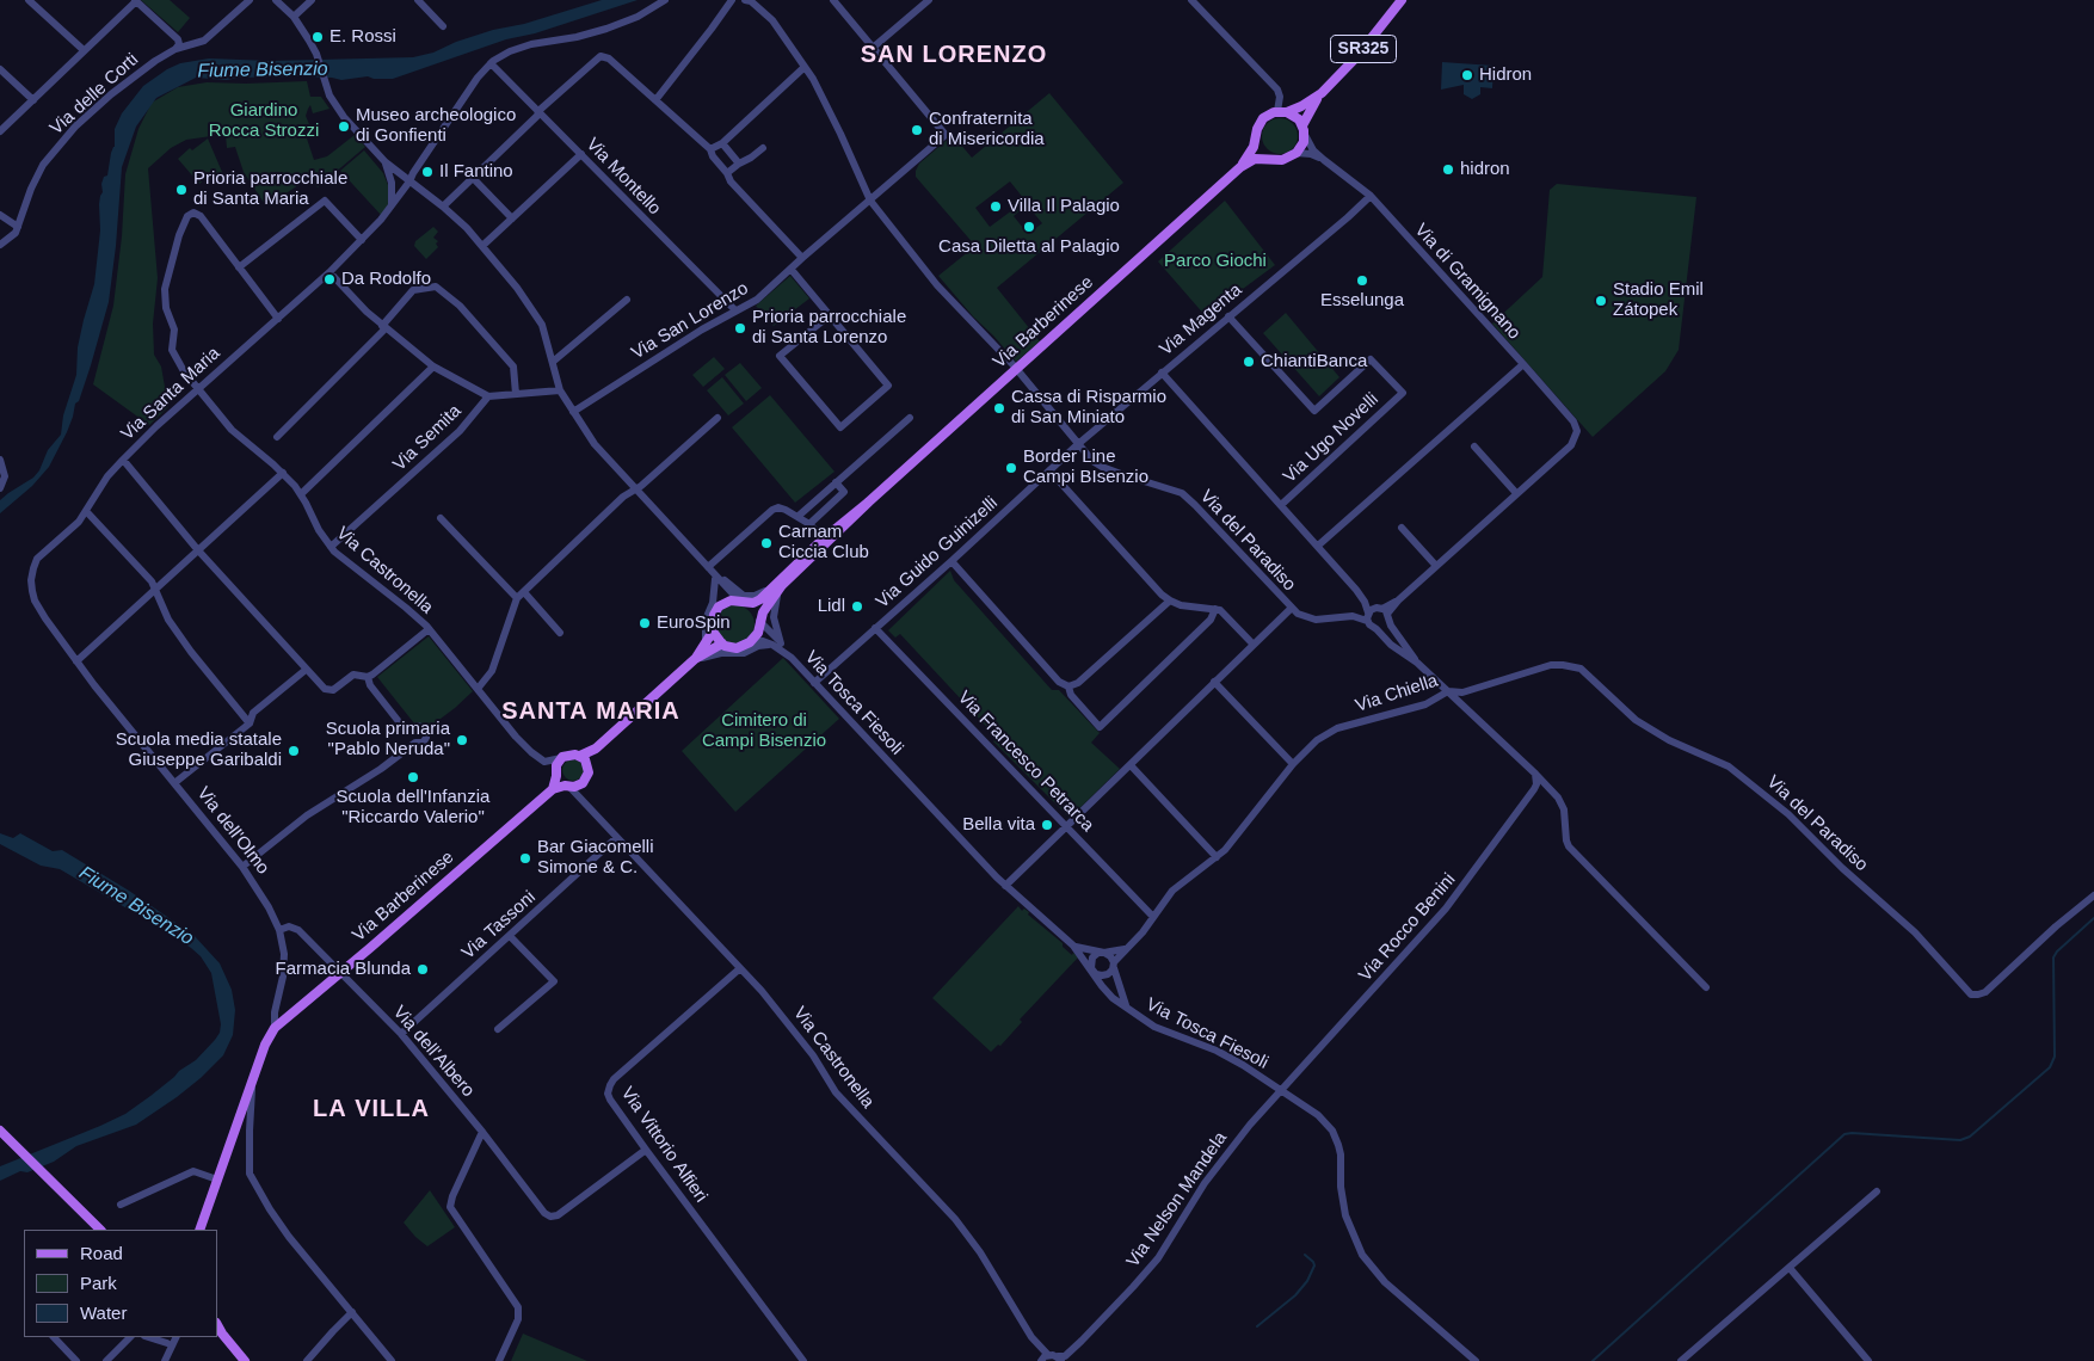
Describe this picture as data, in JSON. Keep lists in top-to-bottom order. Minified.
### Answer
{"streets":{"main road":["SR325","Via Barberinese","Via dell'Olmo"],"street":["Via delle Corti","Via Montello","Via di Gramignano","Via Magenta","Via San Lorenzo","Via Santa Maria","Via Semita","Via Ugo Novelli","Via del Paradiso","Via Guido Guinizelli","Via Castronella","Via Chiella","Via Tosca Fiesoli","Via Francesco Petrarca","Via Tassoni","Via Rocco Benini","Via dell'Albero","Via Vittorio Alfieri","Via Nelson Mandela"]},"crossings":[["Via Montello","Via San Lorenzo"],["Via Montello","Via Santa Maria"],["Via di Gramignano","Via Magenta"],["Via di Gramignano","Via Barberinese"],["Via Magenta","Via Ugo Novelli"],["Via Magenta","Via del Paradiso"],["Via Magenta","Via Guido Guinizelli"],["Via San Lorenzo","Via del Paradiso"],["Via Barberinese","Via del Paradiso"],["Via Barberinese","Via Castronella"],["Via Barberinese","Via Tosca Fiesoli"],["Via Barberinese","Via dell'Olmo"],["Via Barberinese","Via dell'Albero"],["Via Santa Maria","Via Castronella"],["Via Santa Maria","Via dell'Olmo"],["Via Semita","Via Castronella"],["Via del Paradiso","Via Guido Guinizelli"],["Via del Paradiso","Via Chiella"],["Via Guido Guinizelli","Via Tosca Fiesoli"],["Via Guido Guinizelli","Via Francesco Petrarca"],["Via Castronella","Via Tassoni"],["Via Castronella","Via Vittorio Alfieri"],["Via Castronella","Via Nelson Mandela"],["Via Chiella","Via Tosca Fiesoli"],["Via Chiella","Via Francesco Petrarca"],["Via Chiella","Via Rocco Benini"],["Via Tosca Fiesoli","Via Rocco Benini"],["Via Tosca Fiesoli","Via Nelson Mandela"],["Via dell'Olmo","Via dell'Albero"],["Via Tassoni","Via dell'Albero"],["Via Rocco Benini","Via Nelson Mandela"],["Via dell'Albero","Via Vittorio Alfieri"]],"districts":["SAN LORENZO","SANTA MARIA","LA VILLA"],"water":["Fiume Bisenzio"],"parks":["Giardino Rocca Strozzi","Parco Giochi","Cimitero di Campi Bisenzio"],"places":["E. Rossi","Hidron","Museo archeologico di Gonfienti","Confraternita di Misericordia","hidron","Il Fantino","Prioria parrocchiale di Santa Maria","Villa Il Palagio","Casa Diletta al Palagio","Da Rodolfo","Esselunga","Stadio Emil Zátopek","Prioria parrocchiale di Santa Lorenzo","ChiantiBanca","Cassa di Risparmio di San Miniato","Border Line Campi BIsenzio","Carnam Ciccia Club","Lidl","EuroSpin","Scuola primaria \"Pablo Neruda\"","Scuola media statale Giuseppe Garibaldi","Scuola dell'Infanzia \"Riccardo Valerio\"","Bella vita","Bar Giacomelli Simone & C.","Farmacia Blunda"],"legend":["Road","Park","Water"]}
